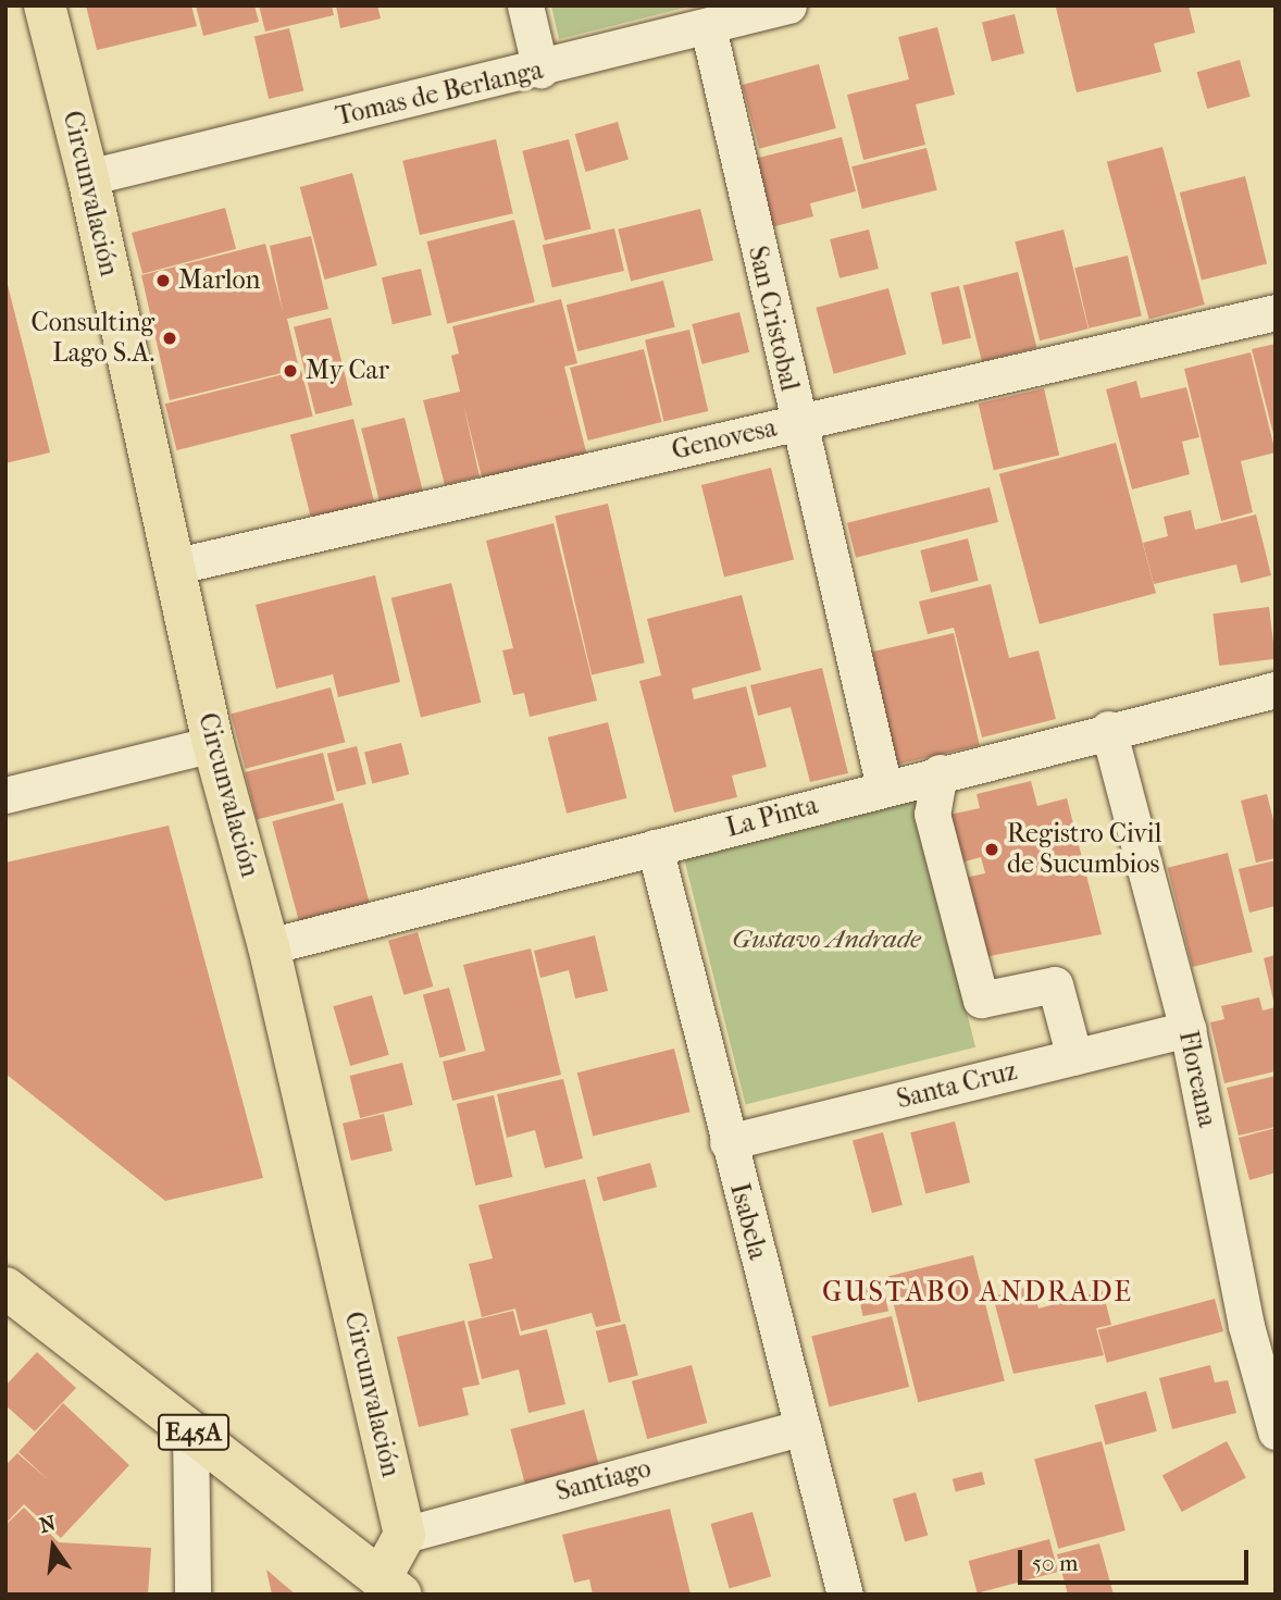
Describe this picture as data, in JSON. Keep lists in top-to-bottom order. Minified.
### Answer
{"streets":{"main road":["Circunvalación","E45A"],"street":["Tomas de Berlanga","San Cristobal","Genovesa","La Pinta","Floreana","Santa Cruz","Isabela","Santiago"]},"crossings":[["Tomas de Berlanga","Circunvalación"],["Tomas de Berlanga","San Cristobal"],["Circunvalación","Genovesa"],["Circunvalación","La Pinta"],["Circunvalación","Santiago"],["San Cristobal","Genovesa"],["San Cristobal","La Pinta"],["La Pinta","Floreana"],["La Pinta","Isabela"],["Floreana","Santa Cruz"],["Santa Cruz","Isabela"],["Isabela","Santiago"]],"districts":["GUSTABO ANDRADE"],"parks":["Gustavo Andrade"],"places":["Marlon","Consulting Lago S.A.","My Car","Registro Civil de Sucumbios"],"scale_bar":"50 m","north":"top"}
